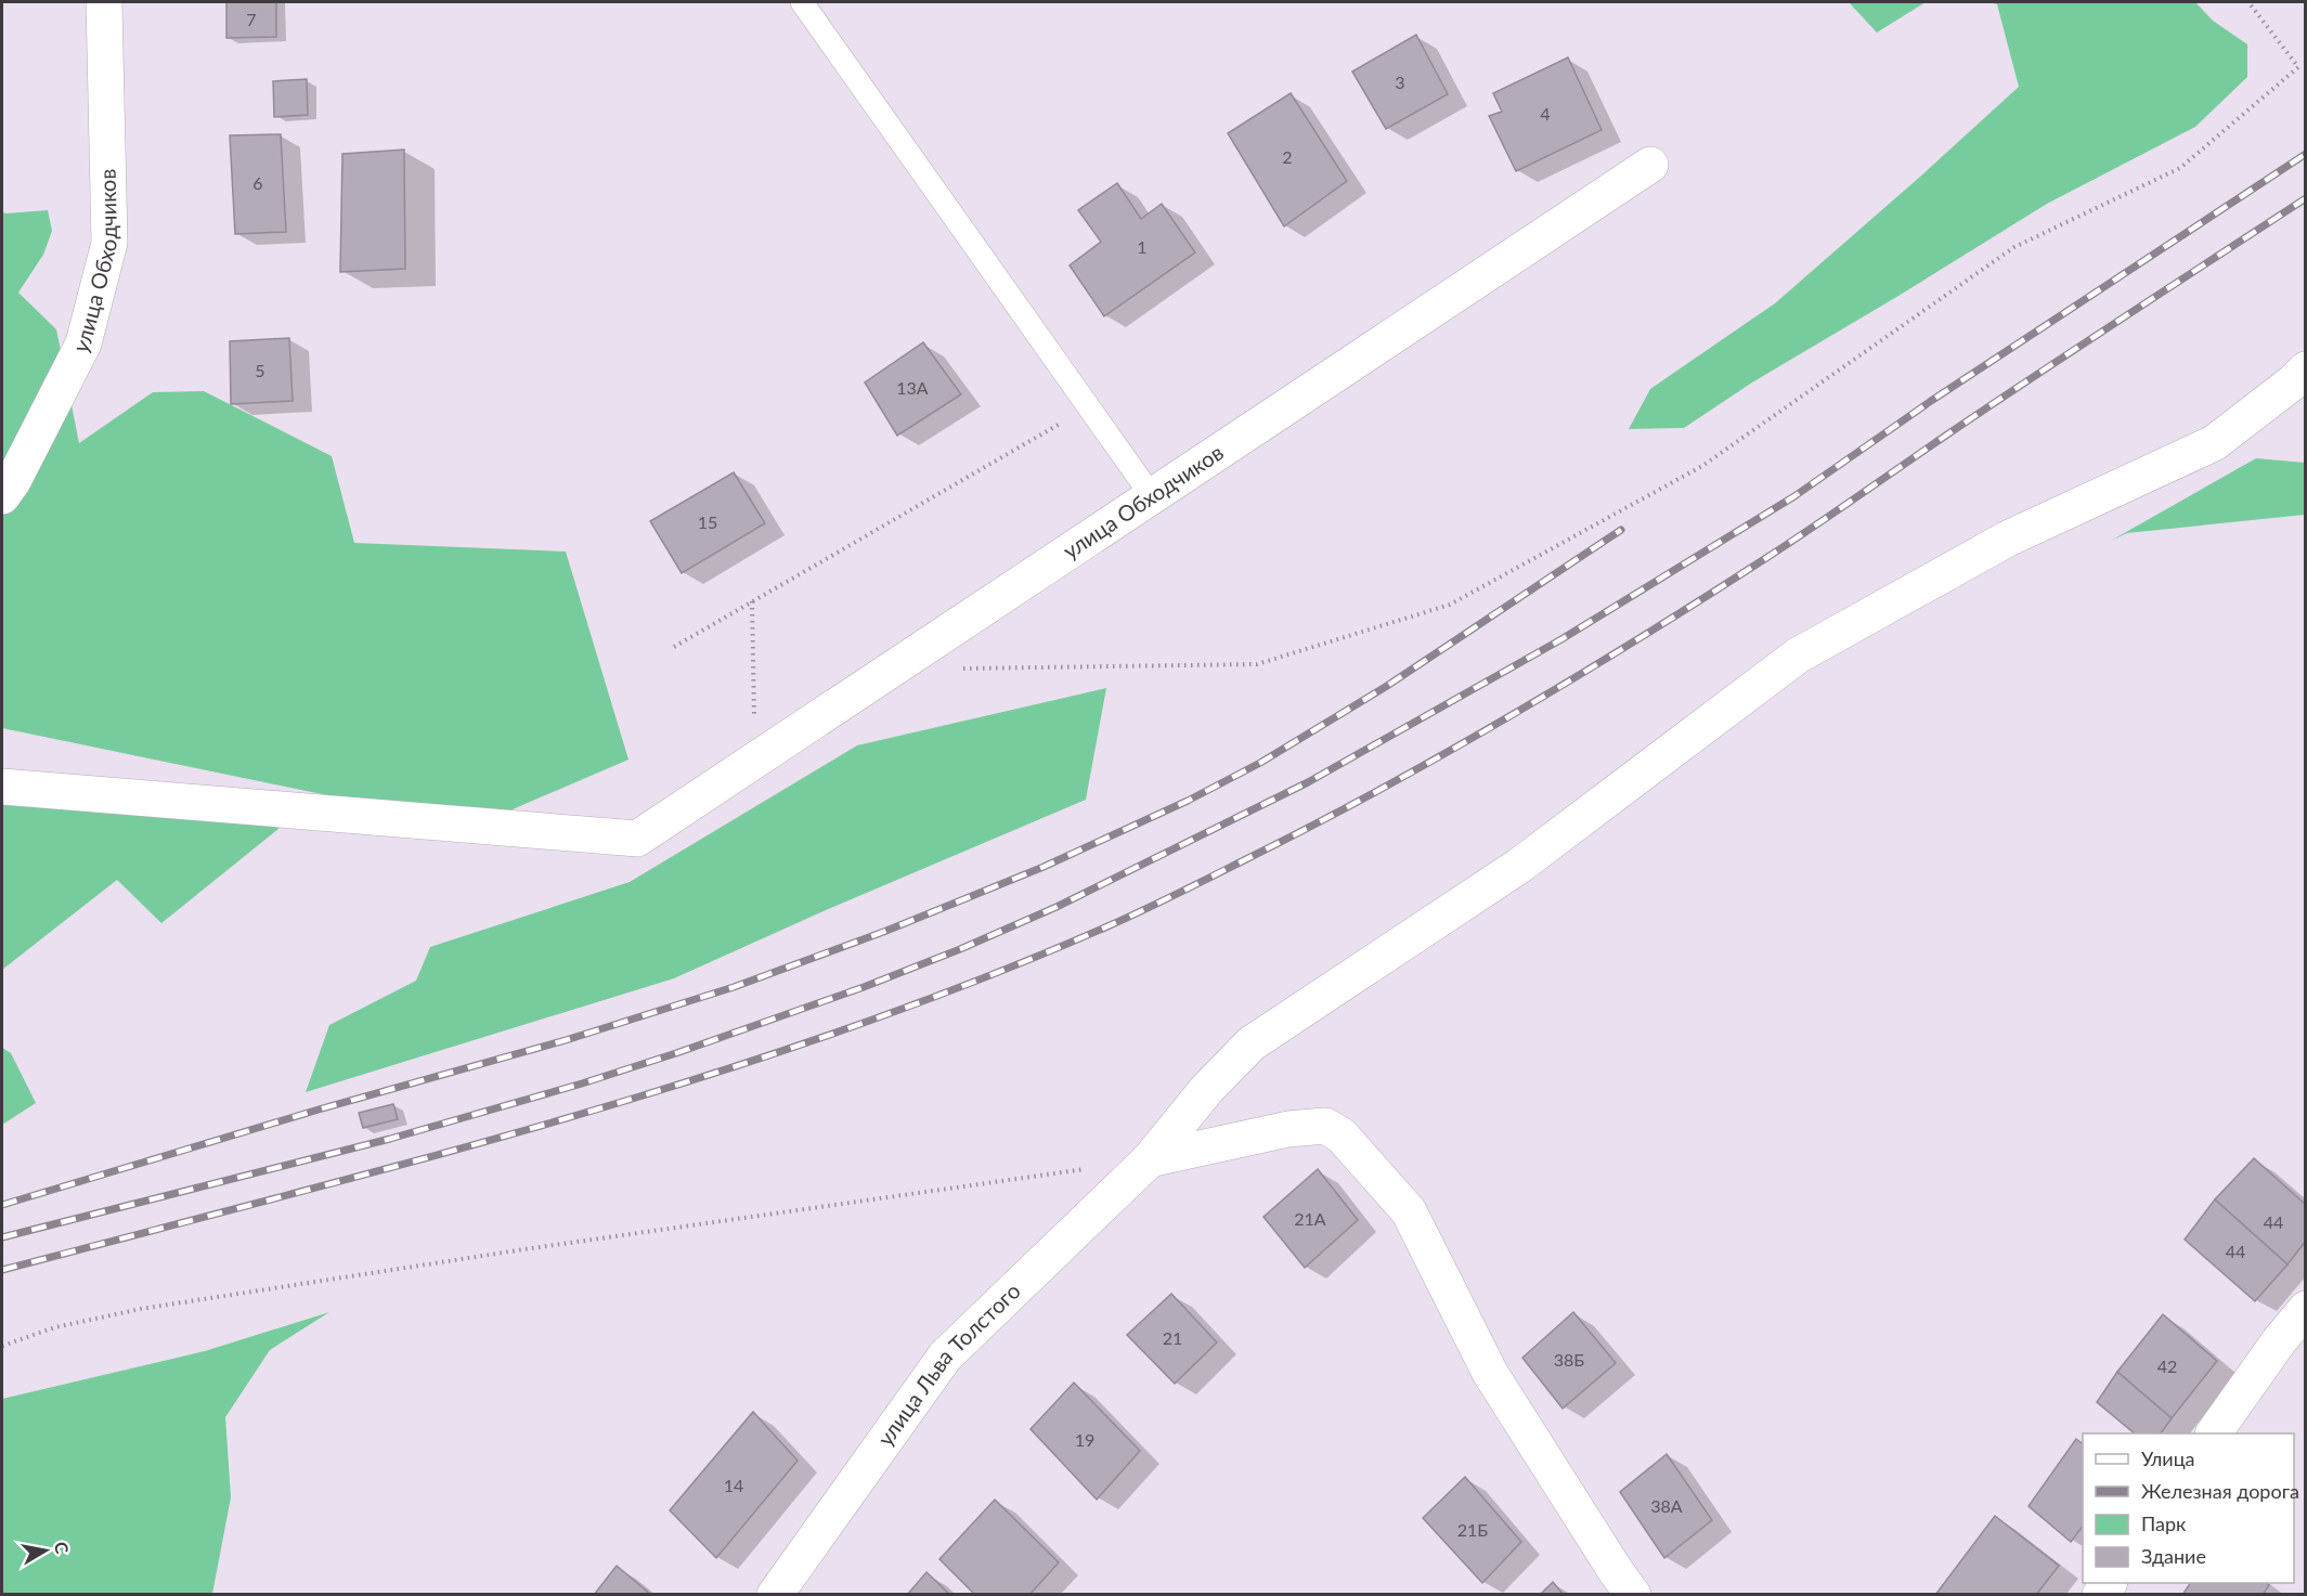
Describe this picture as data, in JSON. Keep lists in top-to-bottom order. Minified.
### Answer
{"streets":{"street":["улица Обходчиков","улица Льва Толстого"]},"house_numbers":["7","3","4","2","6","1","5","13А","15","21А","44","44","21","38Б","42","19","14","38А","21Б"],"legend":["Улица","Железная дорога","Парк","Здание"],"north":"right"}
